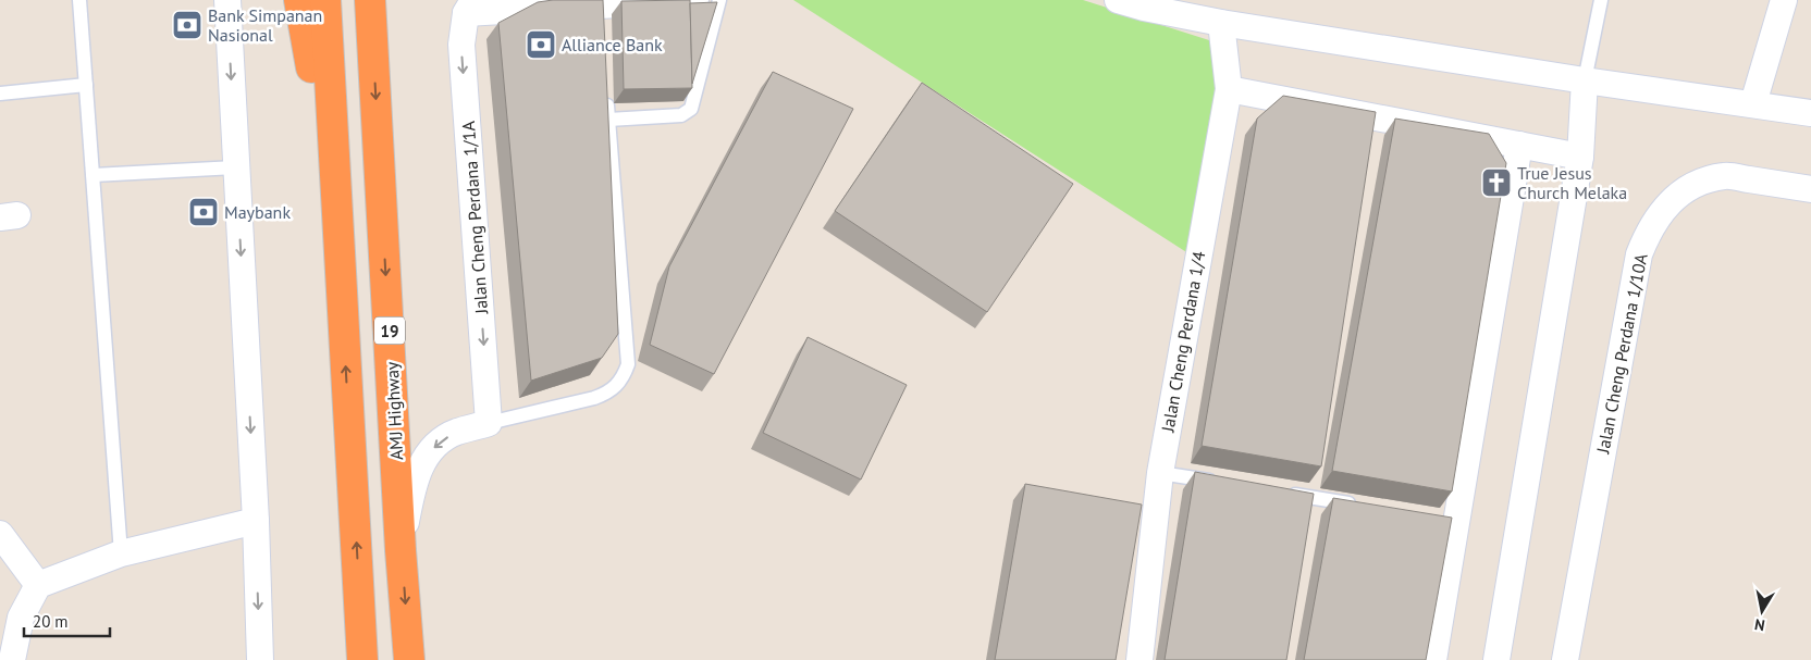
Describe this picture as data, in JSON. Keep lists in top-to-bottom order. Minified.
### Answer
{"streets":{"highway":["19","AMJ Highway"],"street":["Jalan Cheng Perdana 1/1A","Jalan Cheng Perdana 1/4","Jalan Cheng Perdana 1/10A"]},"one_way":["Jalan Cheng Perdana 1/1A"],"places":{"bank":["Bank Simpanan Nasional","Alliance Bank","Maybank"],"church":["True Jesus Church Melaka"]},"scale_bar":"20 m","north":"bottom"}
